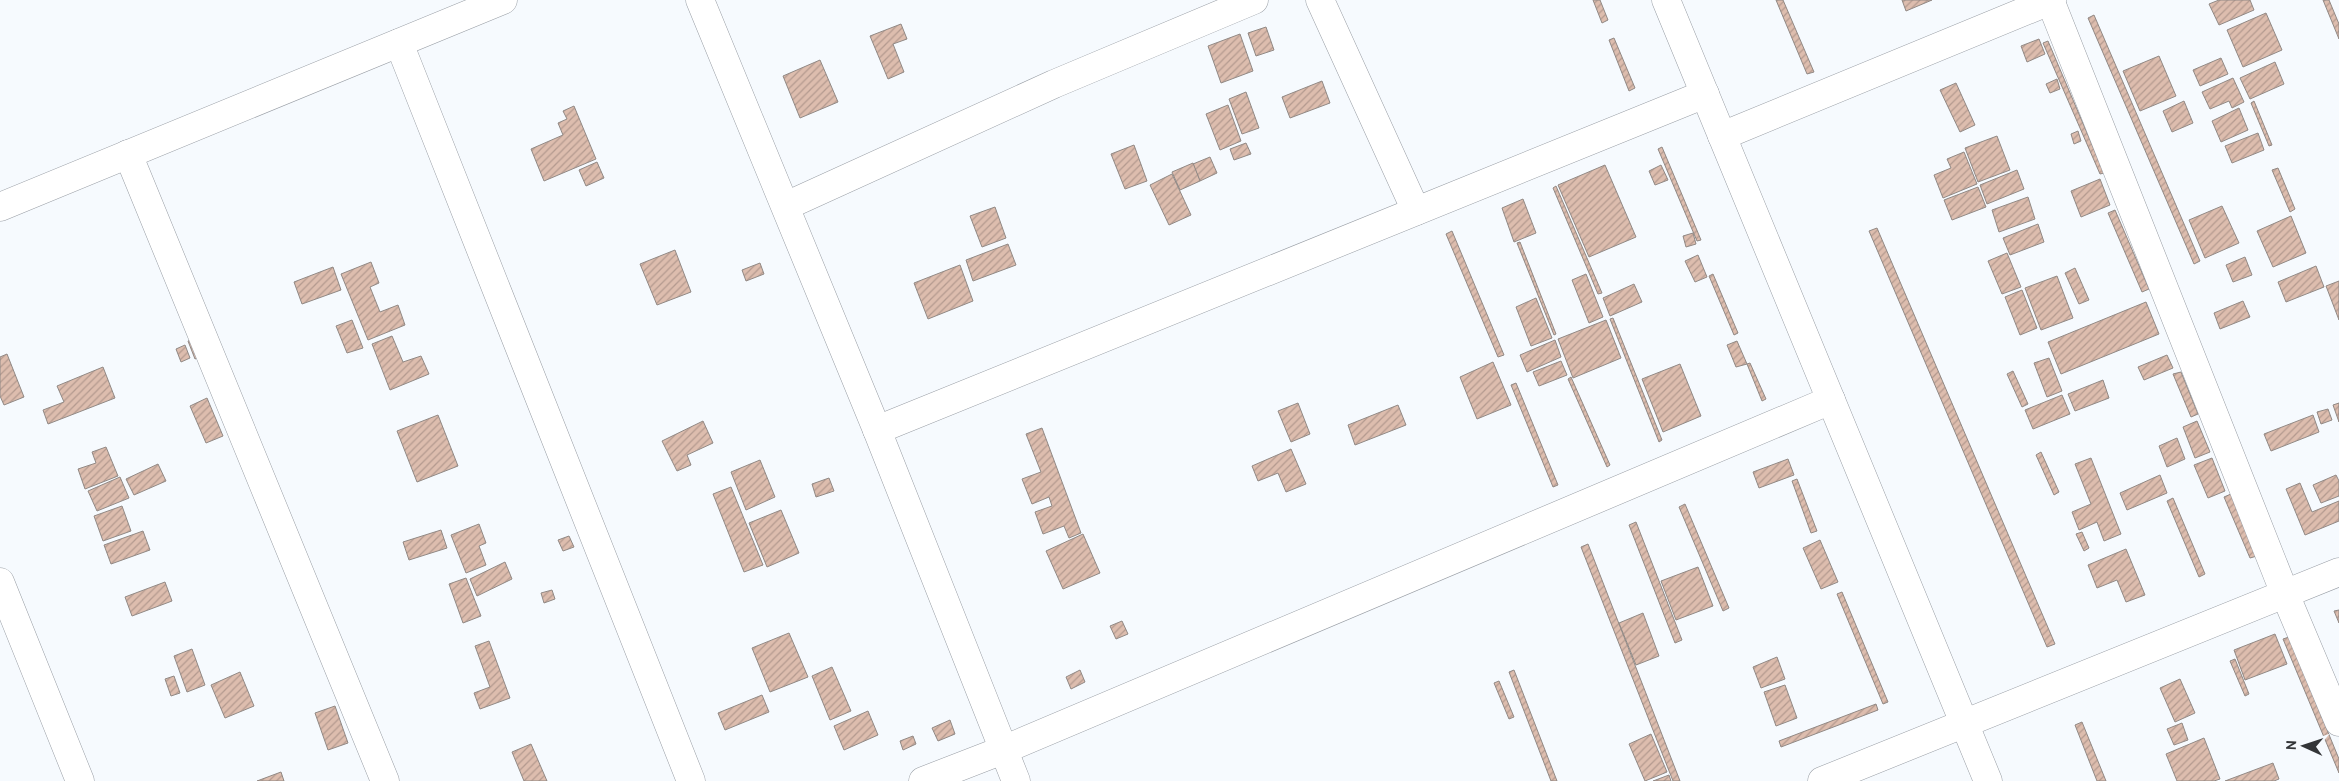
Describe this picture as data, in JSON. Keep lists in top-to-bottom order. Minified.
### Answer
{"north":"left"}
